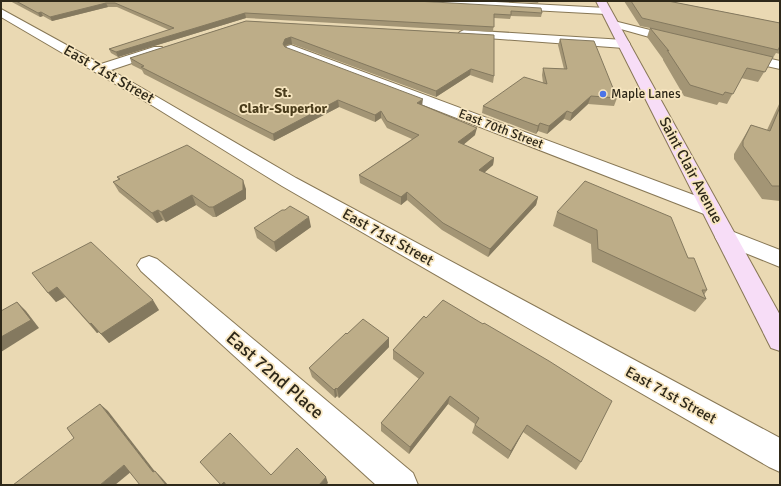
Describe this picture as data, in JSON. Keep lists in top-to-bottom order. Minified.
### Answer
{"streets":{"main road":["Saint Clair Avenue"],"street":["East 71st Street","East 70th Street","East 72nd Place"]},"crossings":[["East 70th Street","Saint Clair Avenue"]],"districts":["St. Clair-Superior"],"places":["Maple Lanes"]}
